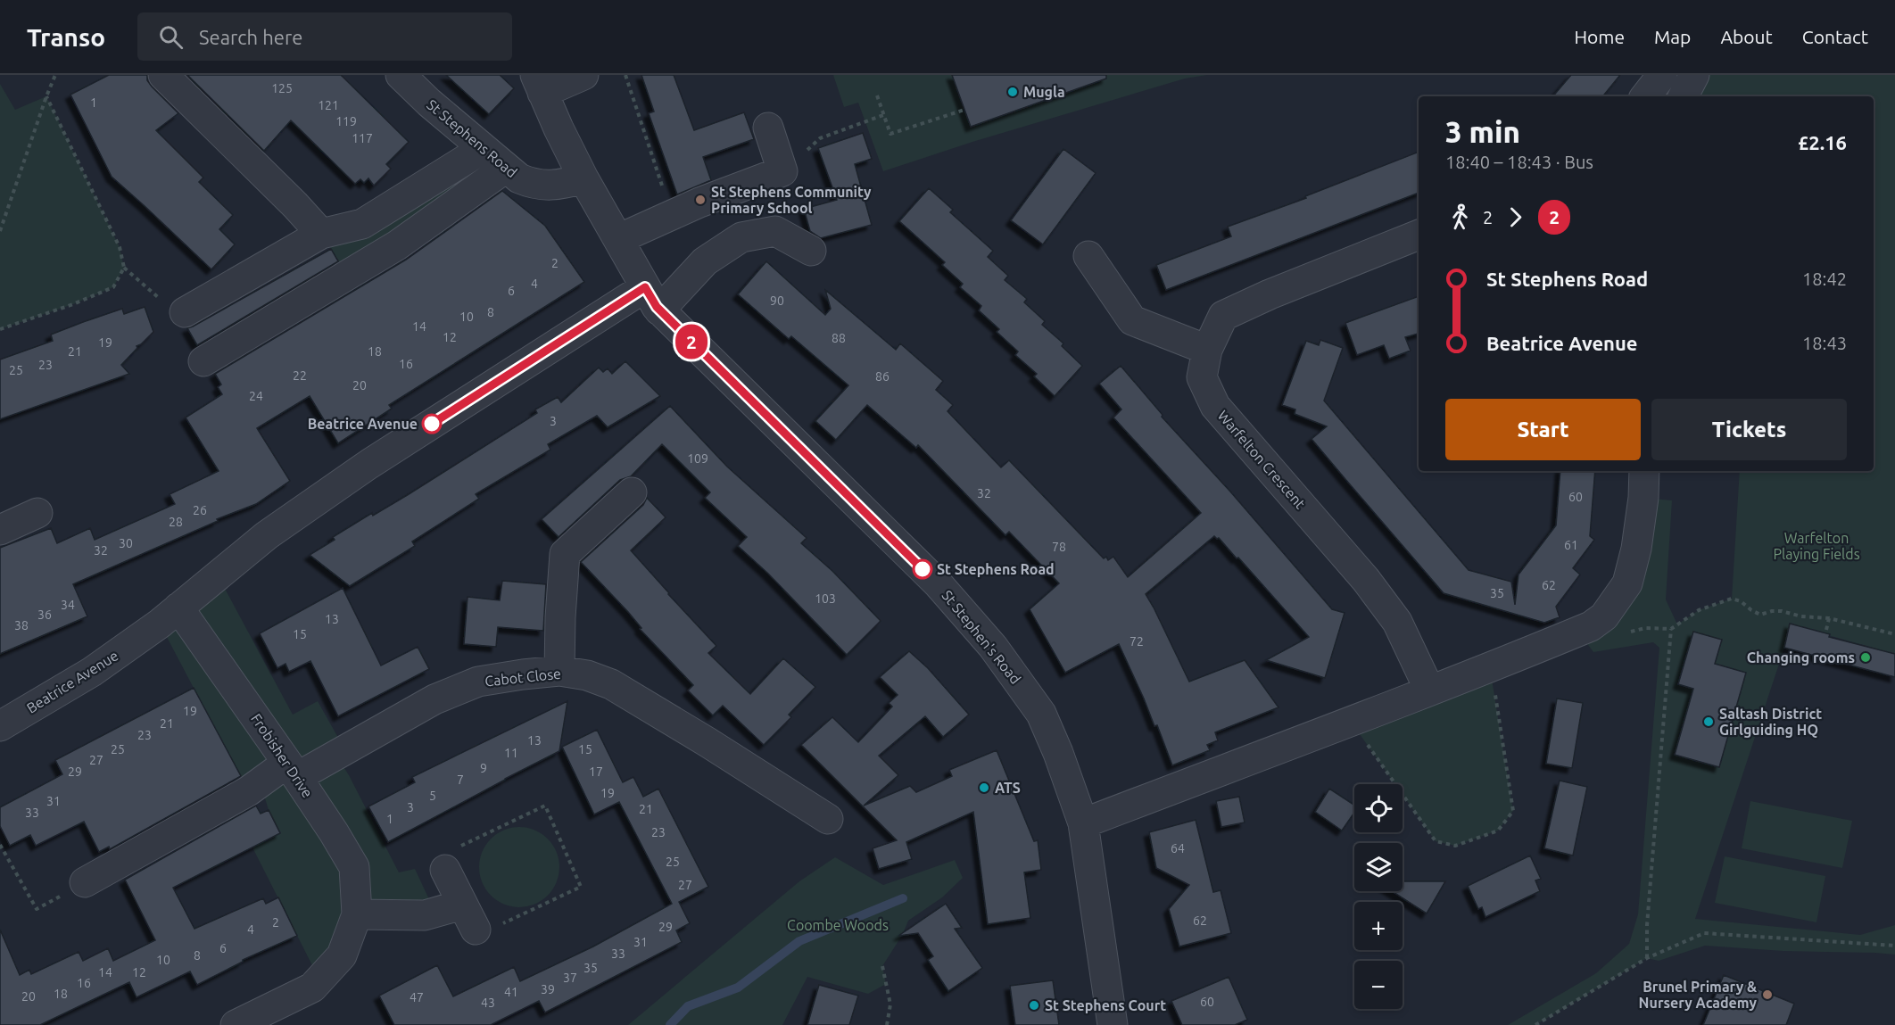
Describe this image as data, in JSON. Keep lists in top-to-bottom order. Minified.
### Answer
{"streets":{"street":["St Stephens Road","Warfelton Crescent","St Stephen's Road","Cabot Close","Beatrice Avenue","Frobisher Drive"]},"crossings":[["St Stephens Road","St Stephen's Road"],["St Stephen's Road","Beatrice Avenue"],["Cabot Close","Frobisher Drive"],["Beatrice Avenue","Frobisher Drive"]],"parks":["Warfelton Playing Fields","Coombe Woods"],"places":["Mugla","St Stephens Community Primary School","Beatrice Avenue","St Stephens Road","Changing rooms","Saltash District Girlguiding HQ","ATS","Brunel Primary & Nursery Academy","St Stephens Court"],"lines":["bus line 2"],"house_numbers":["125","1","121","119","117","2","4","6","90","8","10","14","12","88","19","21","18","16","23","25","22","86","20","24","3","109","32","60","26","28","30","61","78","32","62","35","103","34","36","13","38","15","72","19","21","23","13","25","15","11","27","9","29","17","7","19","5","31","3","21","33","1","23","64","25","27","62","2","29","4","31","6","33","8","10","35","14","12","37","16","39","41","18","20","47","60","43"],"page":{"header":"Transo","search":"Search here","nav":["Home","Map","About","Contact"],"on_map":"2","heading":["3 min","18:40 – 18:43 · Bus","£2.16"],"legs":["2","2"],"list":[{"name":"St Stephens Road","value":"18:42"},{"name":"Beatrice Avenue","value":"18:43"}],"buttons":["Start","Tickets"],"map_buttons":["+","−"]}}
